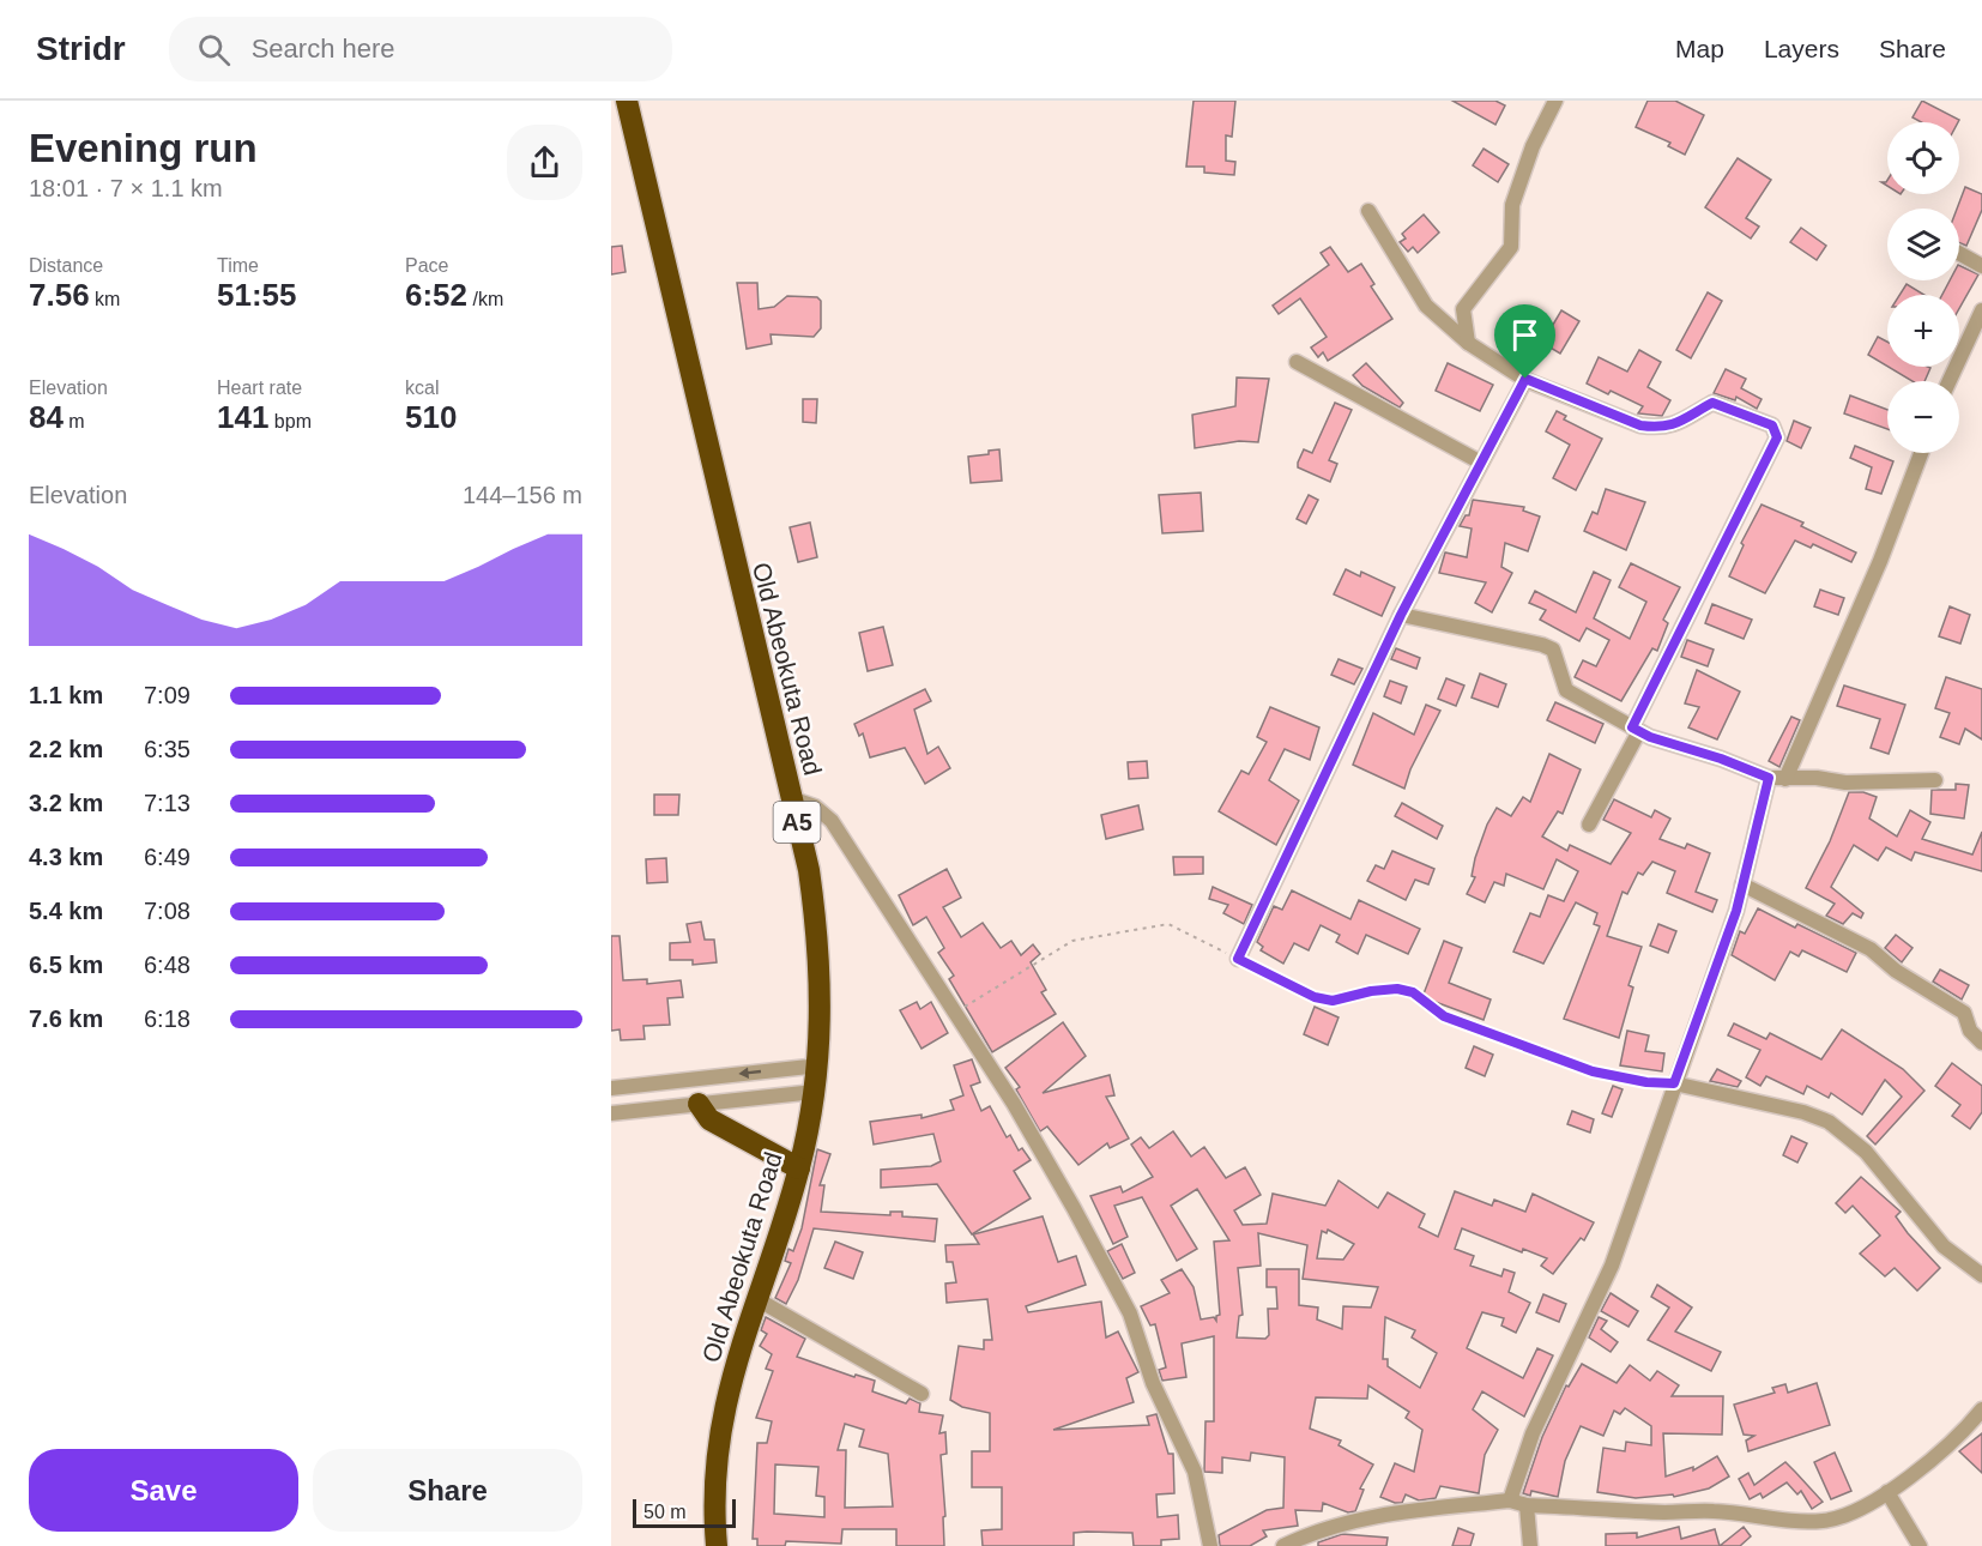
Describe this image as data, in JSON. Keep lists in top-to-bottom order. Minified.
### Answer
{"streets":{"highway":["Old Abeokuta Road","A5"]},"scale_bar":"50 m","page":{"header":"Stridr","search":"Search here","nav":["Map","Layers","Share"],"heading":["Evening run","18:01 · 7 × 1.1 km"],"map_buttons":["+","−"],"stats":[["Distance","7.56 km"],["Time","51:55"],["Pace","6:52 /km"],["Elevation","84 m"],["Heart rate","141 bpm"],["kcal","510"]],"chart":["Elevation","144–156 m"],"list":[{"name":"1.1 km","note":"7:09"},{"name":"2.2 km","note":"6:35"},{"name":"3.2 km","note":"7:13"},{"name":"4.3 km","note":"6:49"},{"name":"5.4 km","note":"7:08"},{"name":"6.5 km","note":"6:48"},{"name":"7.6 km","note":"6:18"}],"buttons":["Save","Share"],"scale":"50 m"}}
